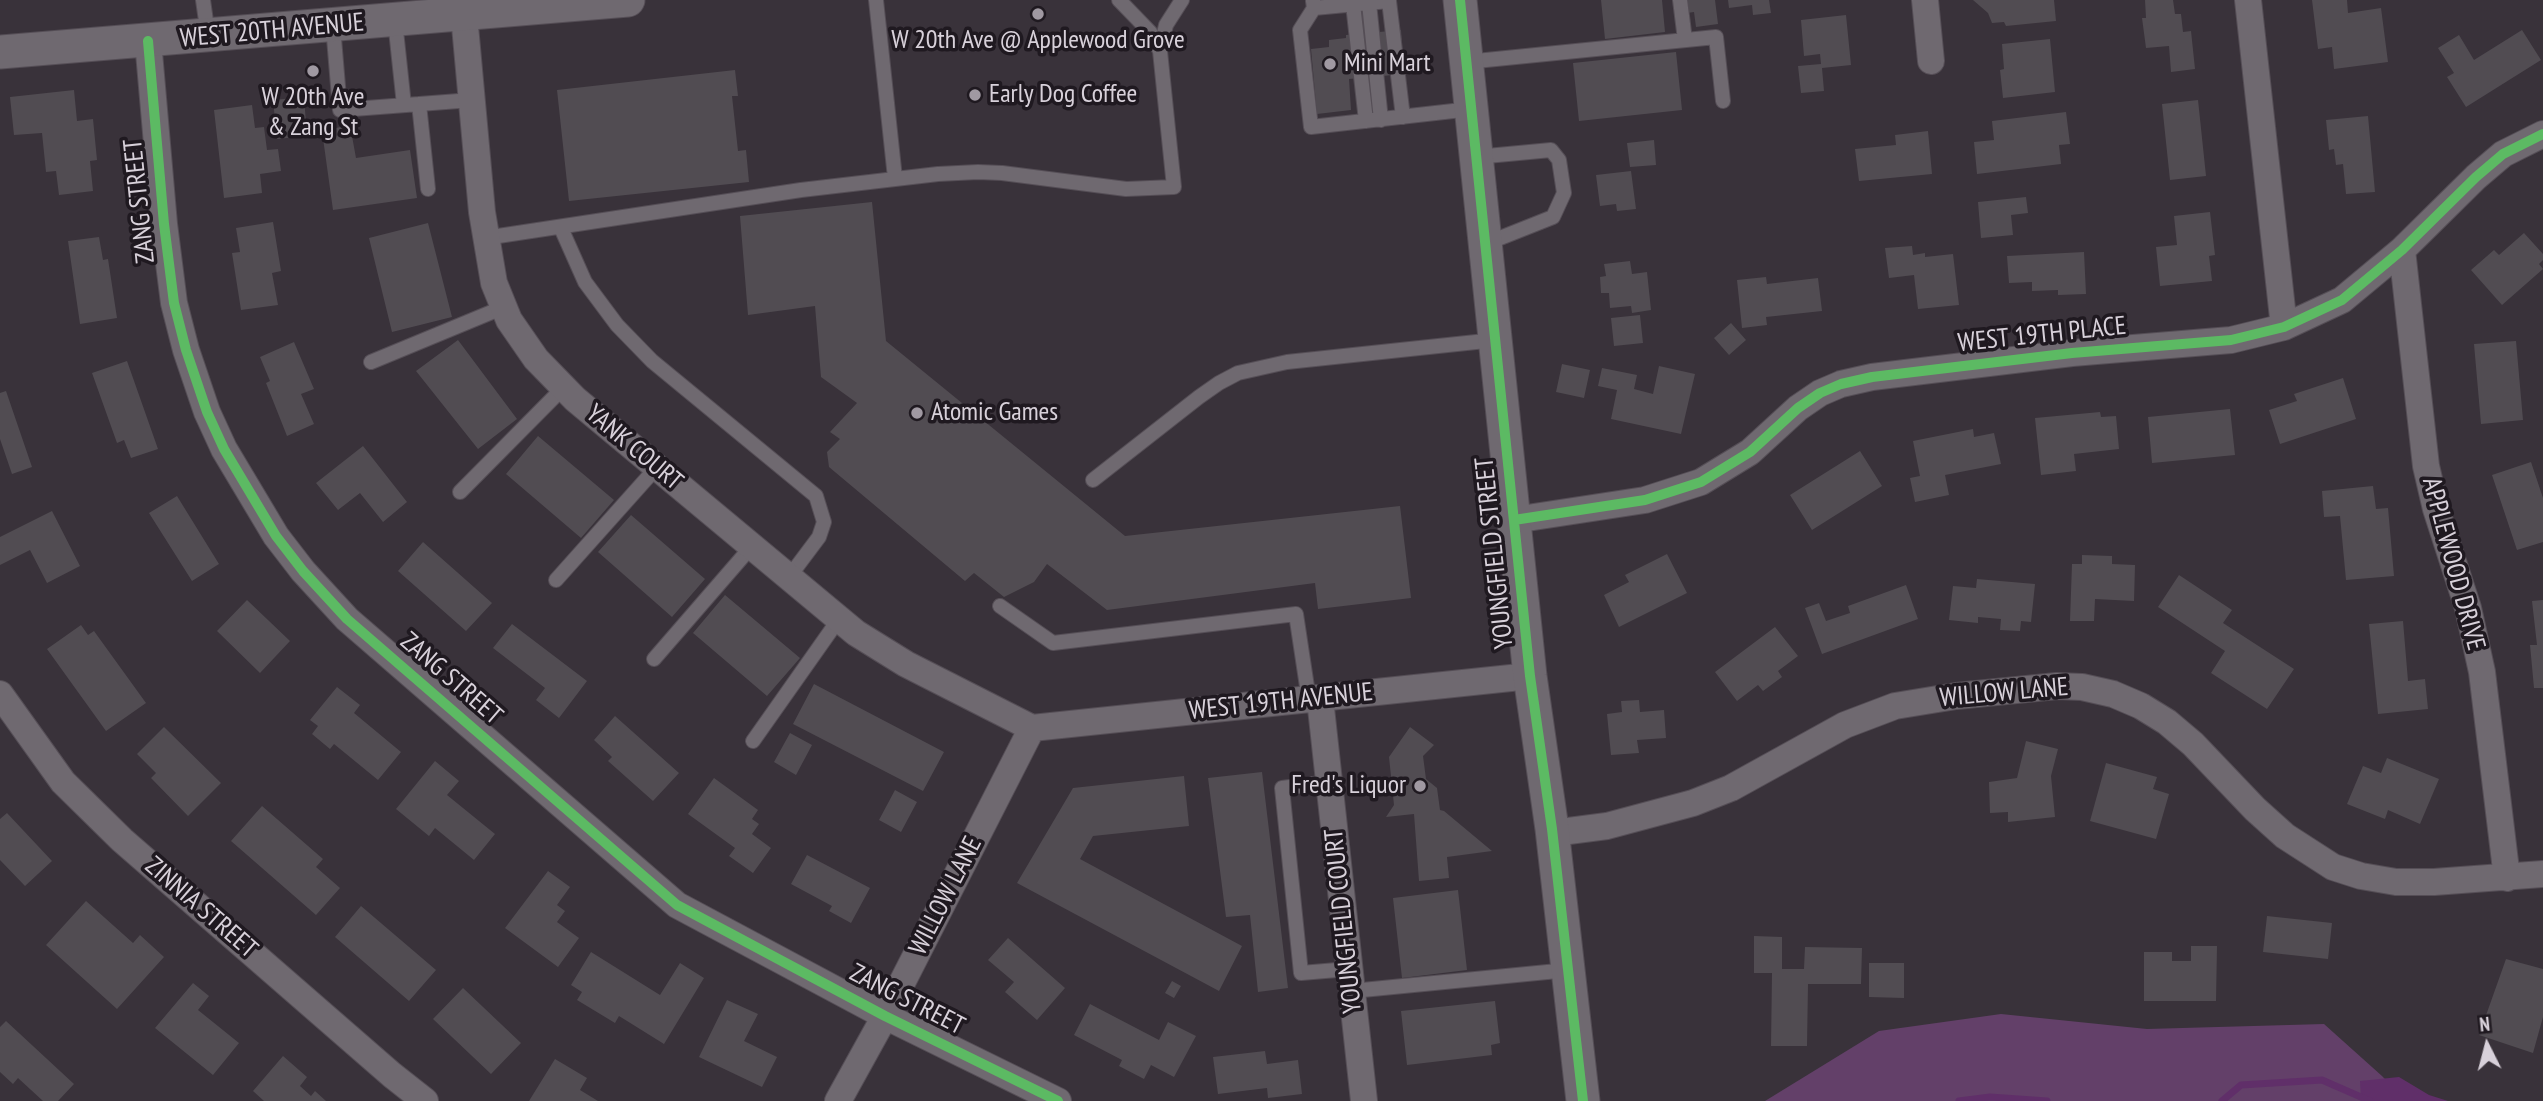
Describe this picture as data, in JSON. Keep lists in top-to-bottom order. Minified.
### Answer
{"streets":{"street":["WEST 20TH AVENUE","ZANG STREET","WEST 19TH PLACE","YANK COURT","YOUNGFIELD STREET","APPLEWOOD DRIVE","WILLOW LANE","WEST 19TH AVENUE","ZINNIA STREET","YOUNGFIELD COURT"]},"crossings":[["WEST 20TH AVENUE","ZANG STREET"],["WEST 20TH AVENUE","YANK COURT"],["ZANG STREET","WILLOW LANE"],["WEST 19TH PLACE","YOUNGFIELD STREET"],["WEST 19TH PLACE","APPLEWOOD DRIVE"],["YANK COURT","WILLOW LANE"],["YANK COURT","WEST 19TH AVENUE"],["YOUNGFIELD STREET","WILLOW LANE"],["YOUNGFIELD STREET","WEST 19TH AVENUE"],["APPLEWOOD DRIVE","WILLOW LANE"],["WILLOW LANE","WEST 19TH AVENUE"],["WEST 19TH AVENUE","YOUNGFIELD COURT"]],"places":["W 20th Ave @ Applewood Grove","Mini Mart","W 20th Ave & Zang St","Early Dog Coffee","Atomic Games","Fred's Liquor"],"north":"top"}
